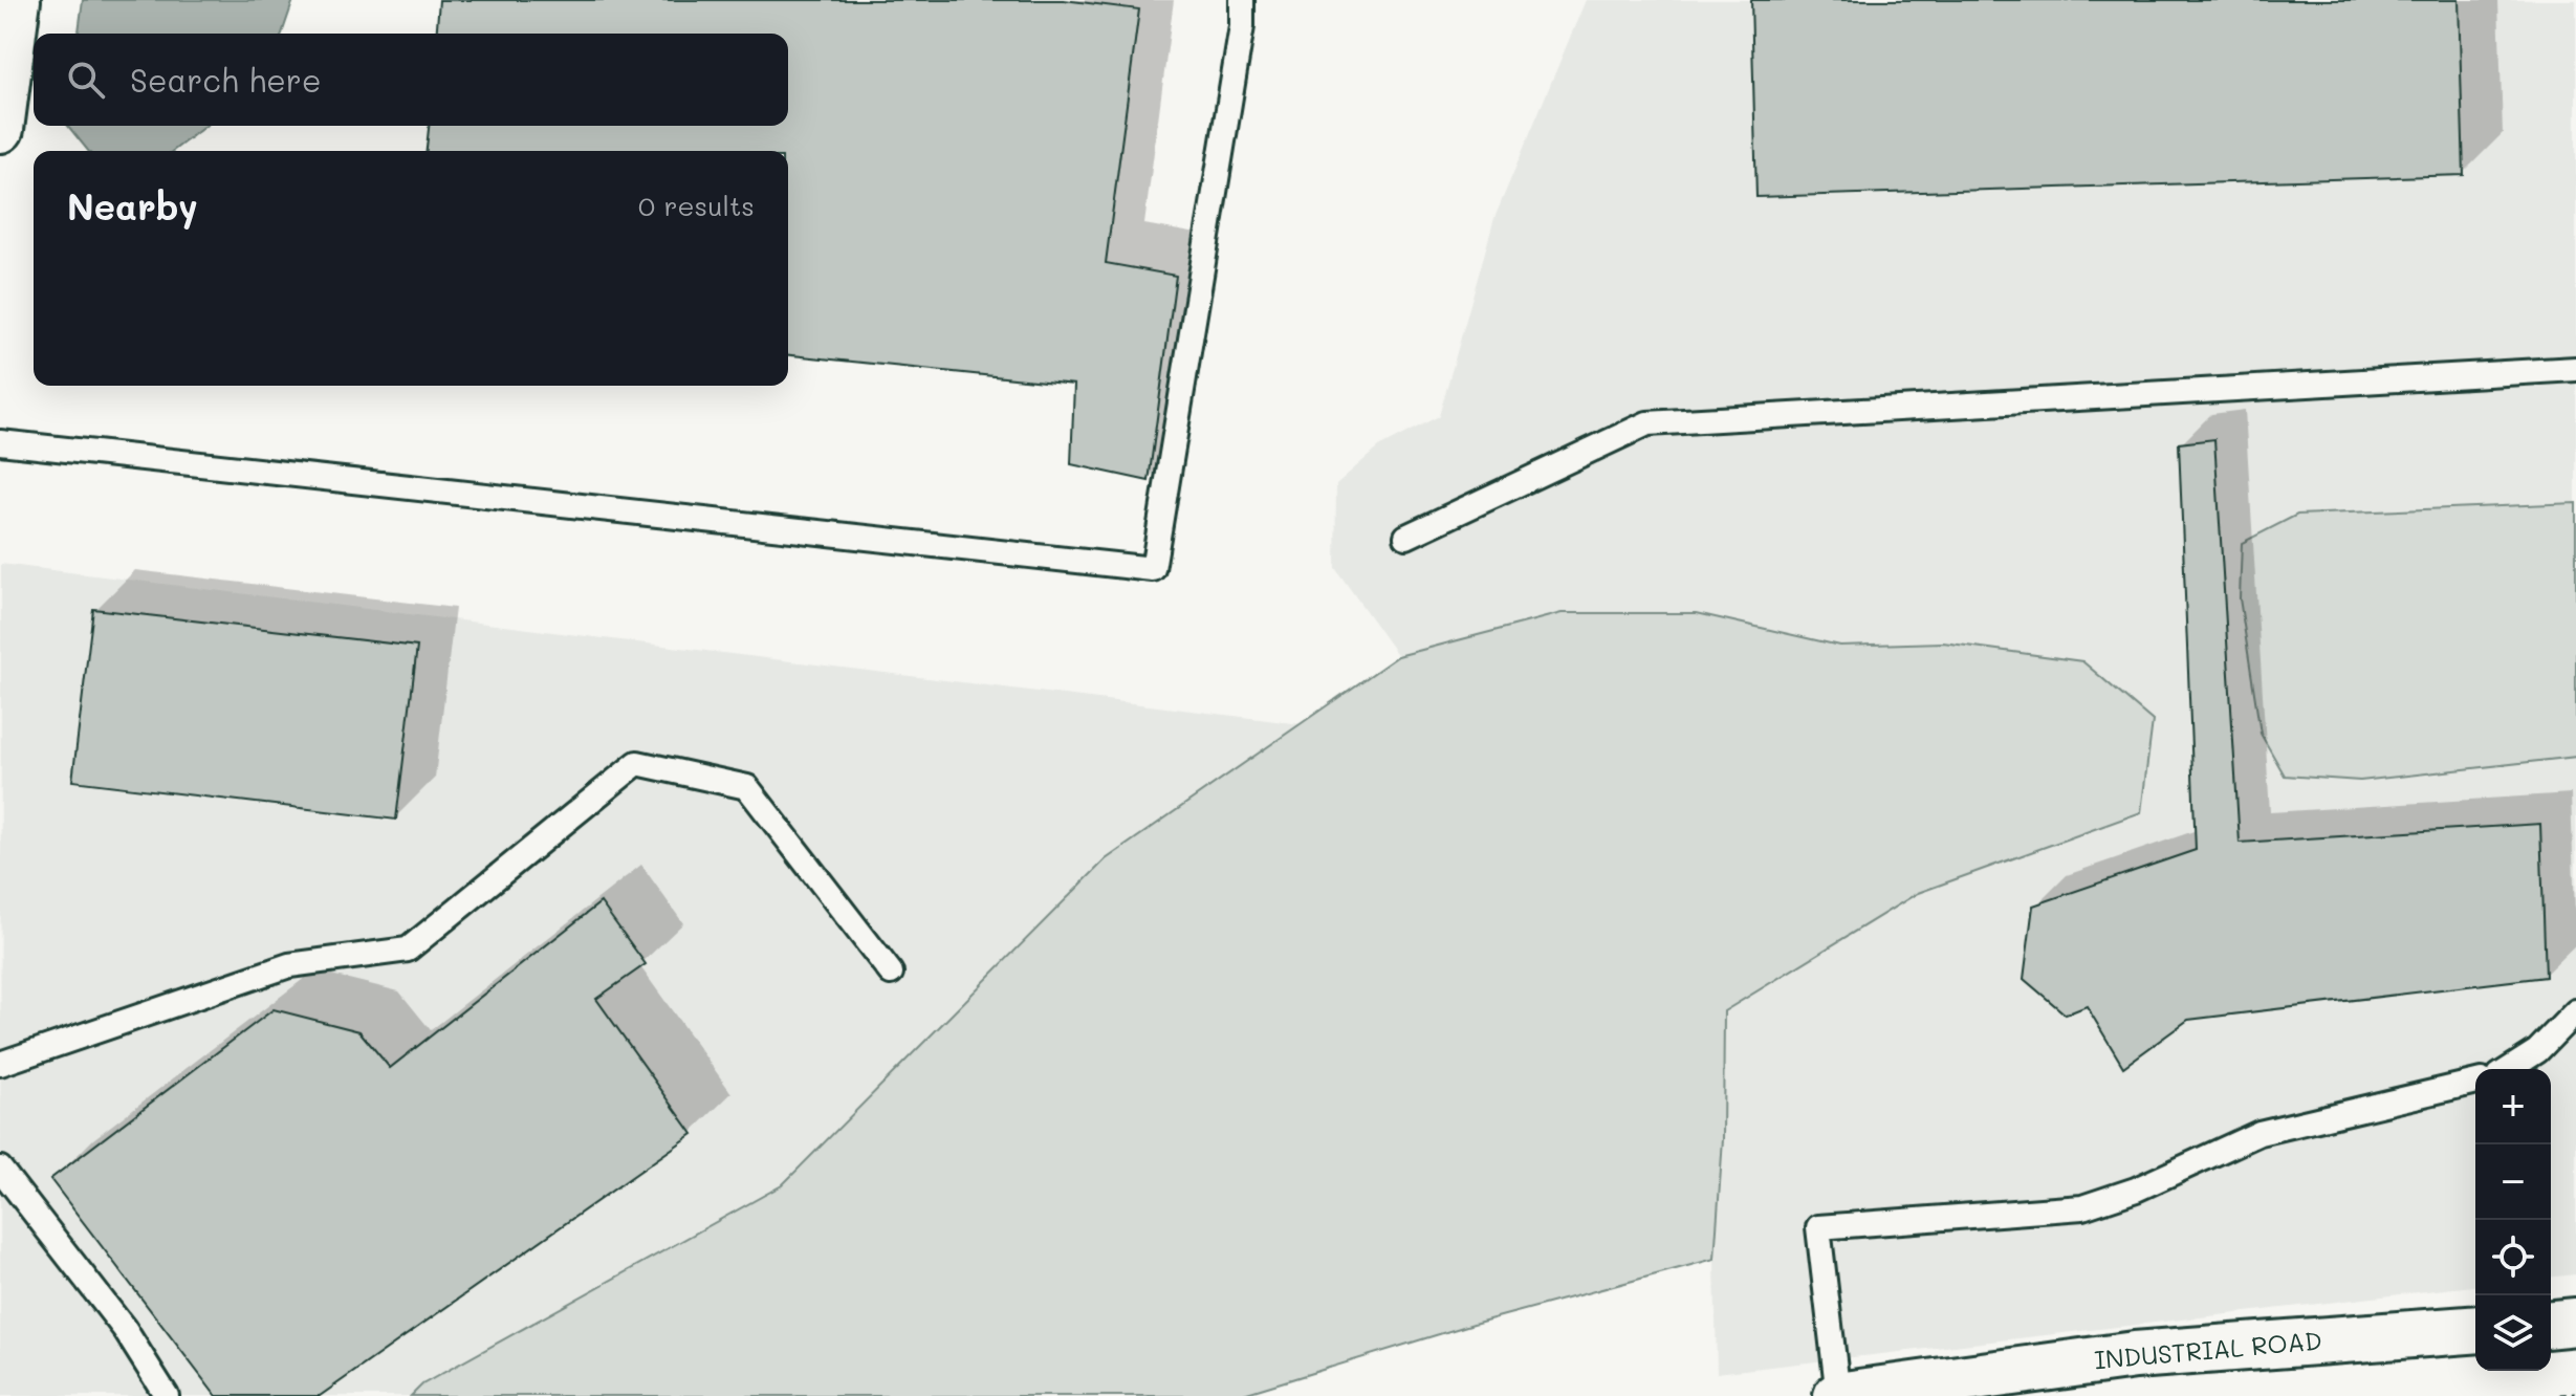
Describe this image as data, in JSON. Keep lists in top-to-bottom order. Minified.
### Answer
{"streets":{"main road":["INDUSTRIAL ROAD"]},"page":{"search":"Search here","heading":["Nearby","0 results"],"map_buttons":["+","−"]}}
